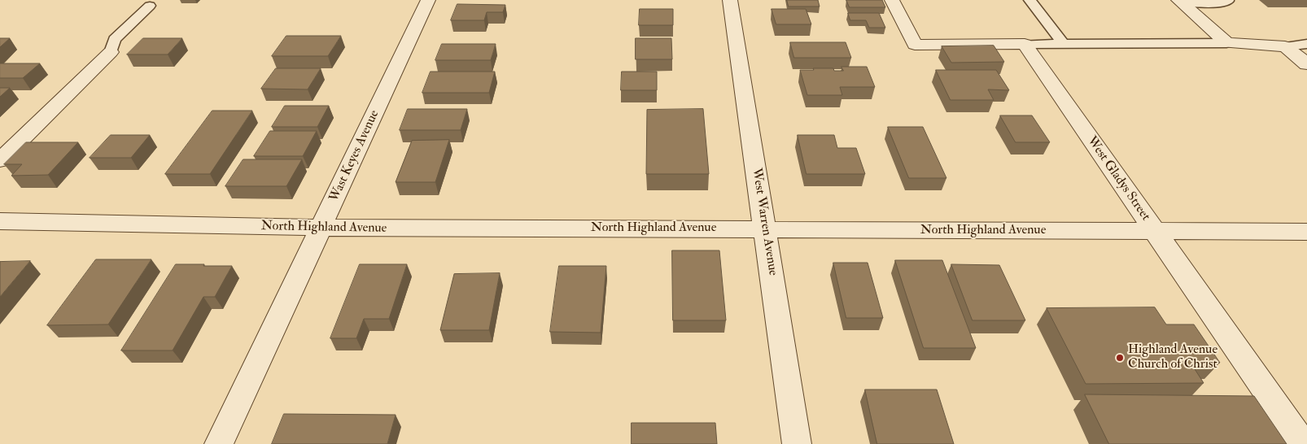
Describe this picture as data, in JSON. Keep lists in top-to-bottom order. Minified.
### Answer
{"streets":{"street":["Wast Keyes Avenue","West Gladys Street","West Warren Avenue","North Highland Avenue"]},"crossings":[["Wast Keyes Avenue","North Highland Avenue"],["West Gladys Street","North Highland Avenue"],["West Warren Avenue","North Highland Avenue"]],"places":["Highland Avenue Church of Christ"]}
